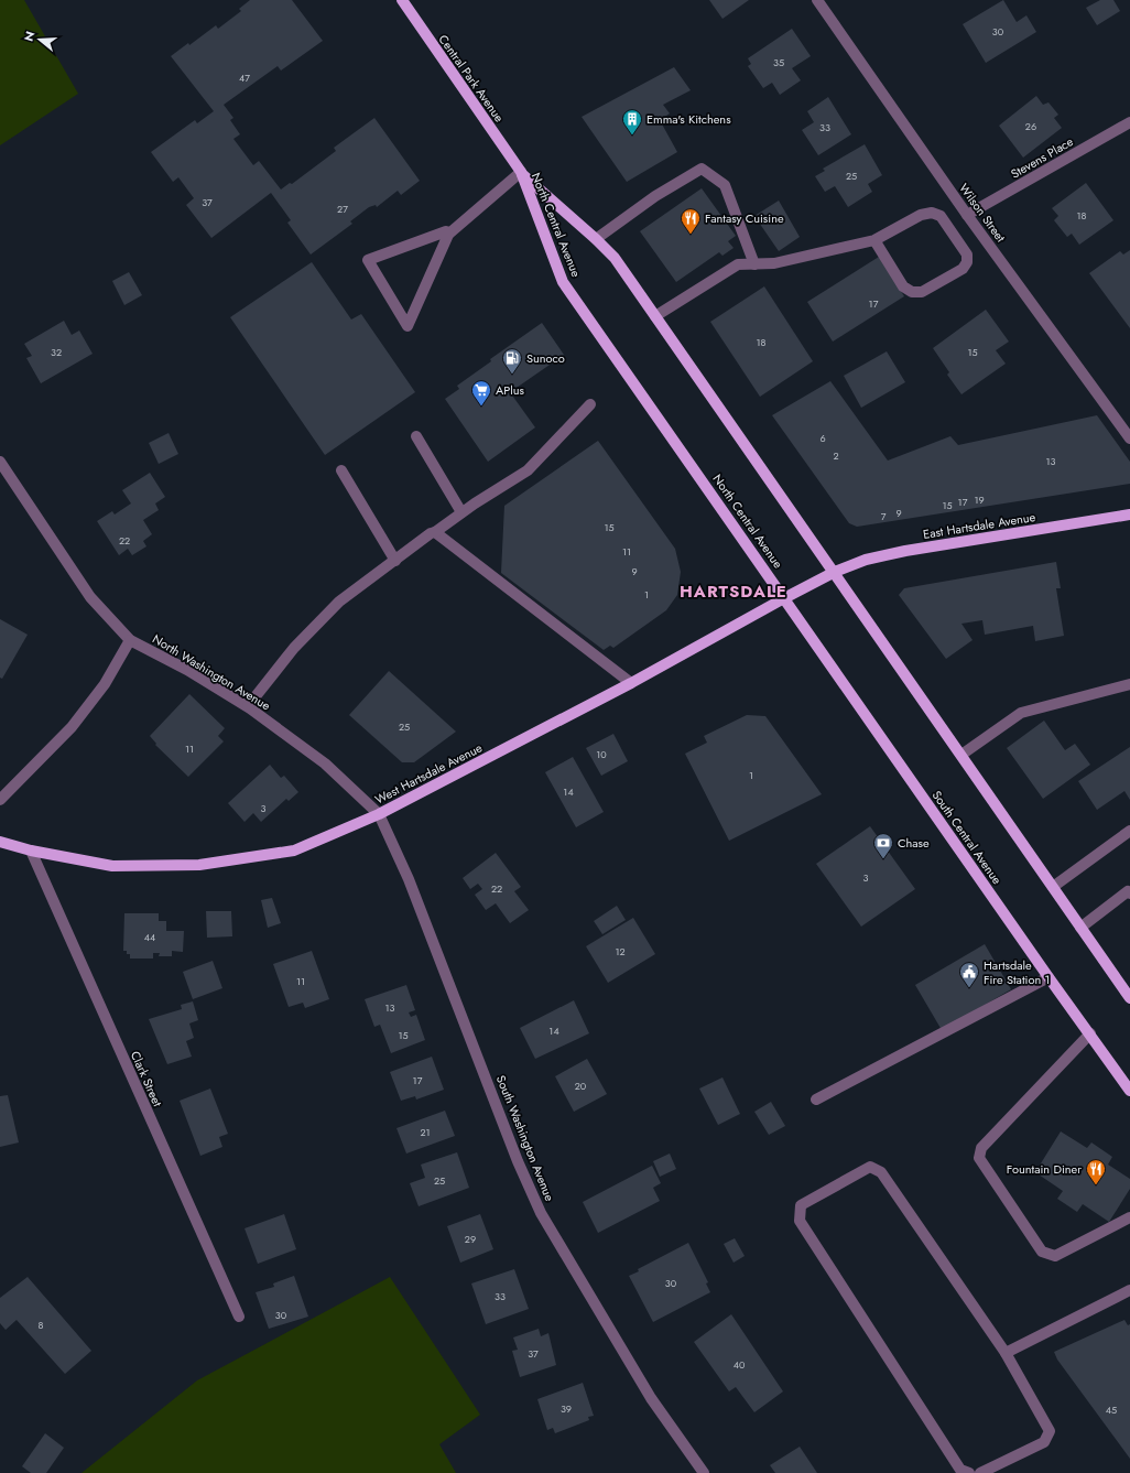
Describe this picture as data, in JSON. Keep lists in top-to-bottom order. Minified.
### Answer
{"streets":{"main road":["Central Park Avenue","North Central Avenue","East Hartsdale Avenue","West Hartsdale Avenue","South Central Avenue"],"street":["Stevens Place","Wilson Street","North Washington Avenue","Clark Street","South Washington Avenue"]},"crossings":[["Central Park Avenue","North Central Avenue"],["Stevens Place","Wilson Street"],["North Central Avenue","East Hartsdale Avenue"],["North Central Avenue","West Hartsdale Avenue"],["North Central Avenue","South Central Avenue"],["East Hartsdale Avenue","West Hartsdale Avenue"],["North Washington Avenue","West Hartsdale Avenue"],["North Washington Avenue","South Washington Avenue"],["West Hartsdale Avenue","South Central Avenue"],["West Hartsdale Avenue","Clark Street"],["West Hartsdale Avenue","South Washington Avenue"]],"districts":["HARTSDALE"],"places":{"building":["Emma's Kitchens"],"restaurant":["Fantasy Cuisine","Fountain Diner"],"fuel station":["Sunoco"],"supermarket":["APlus"],"bank":["Chase"],"public building":["Hartsdale Fire Station 1"]},"house_numbers":["30","35","47","26","33","25","37","27","18","17","18","32","15","6","2","13","19","17","15","9","7","15","22","11","9","1","25","11","10","1","14","3","3","22","44","12","11","13","14","15","17","20","21","25","29","30","33","30","8","37","40","39","45"],"north":"left"}
